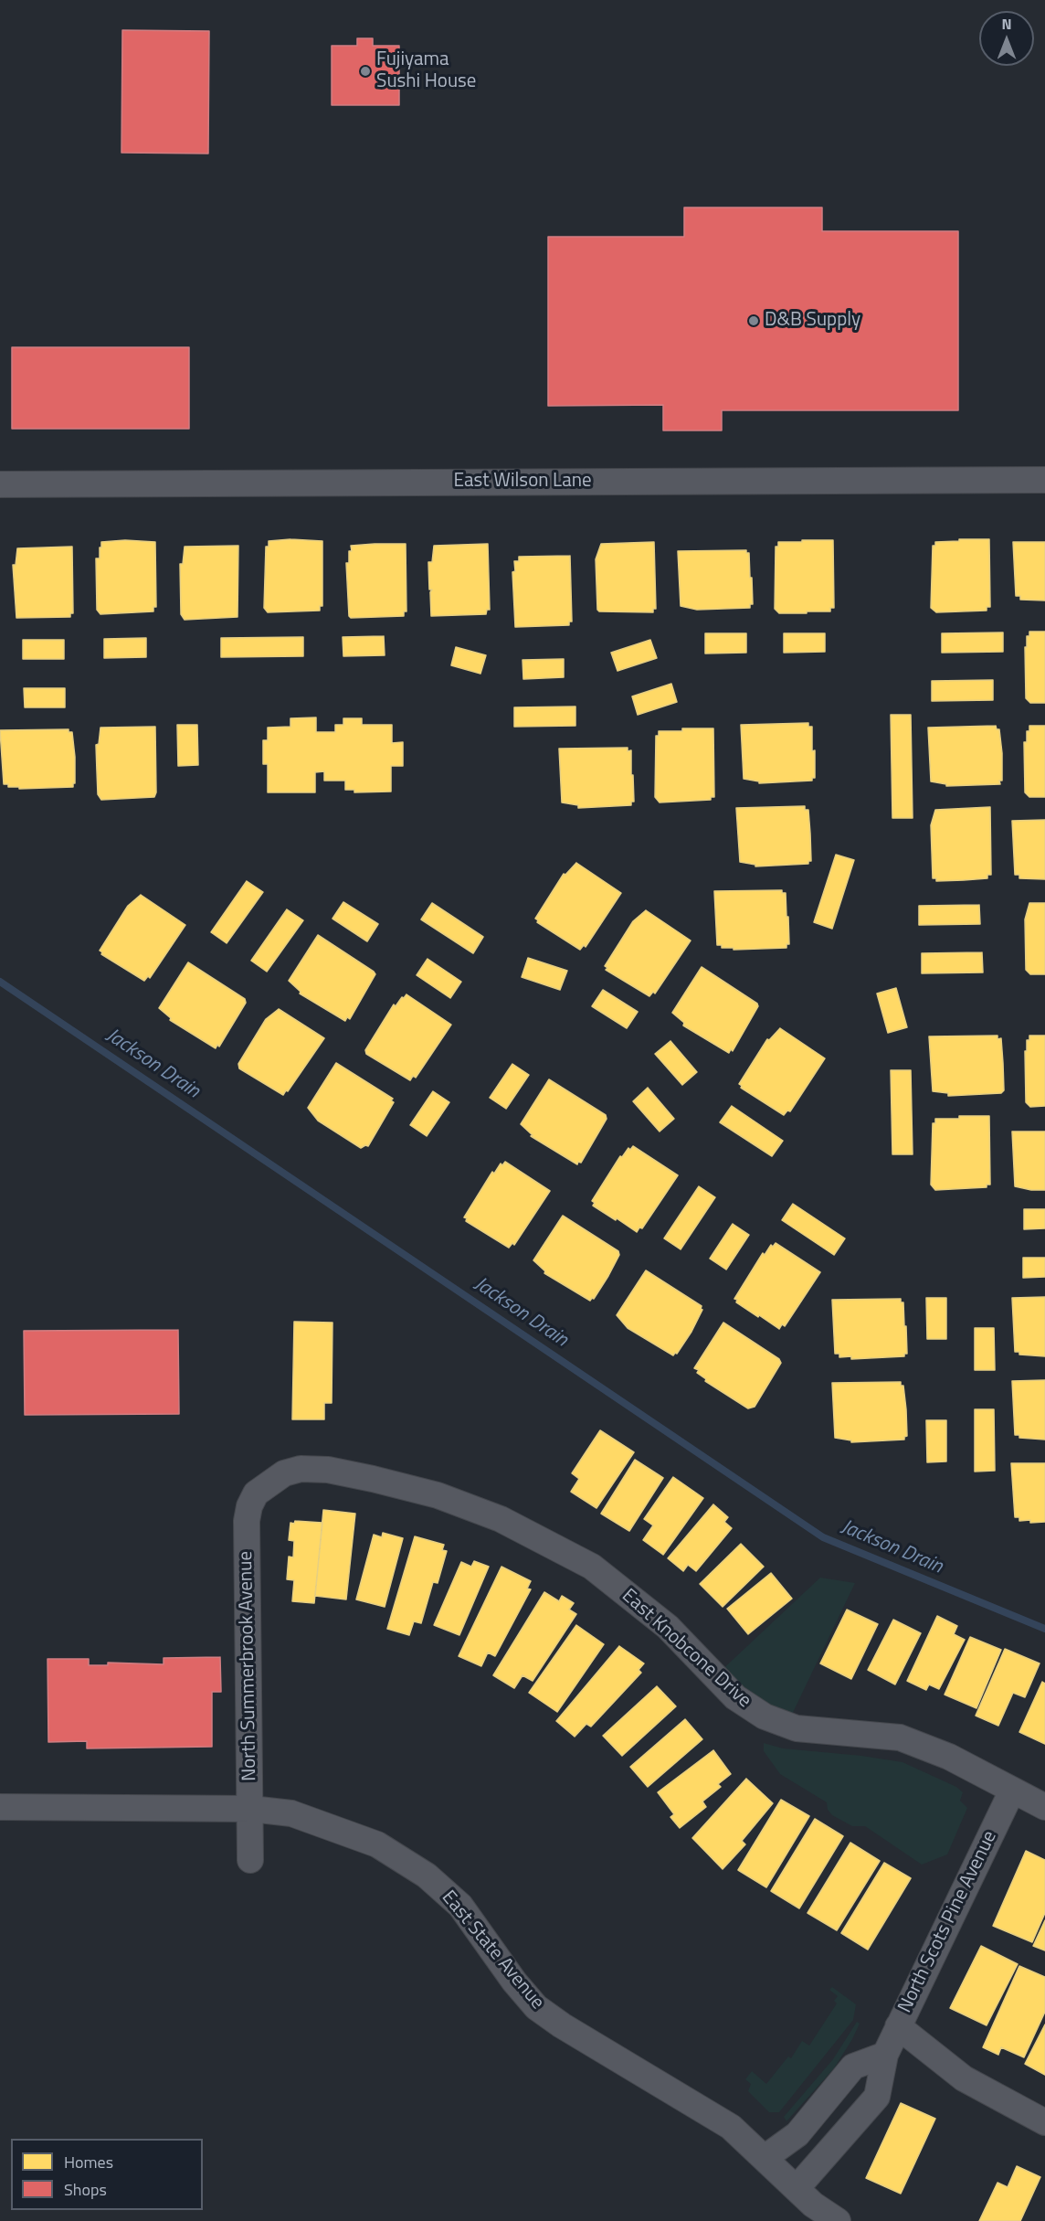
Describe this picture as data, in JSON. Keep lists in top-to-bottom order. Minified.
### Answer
{"streets":{"street":["East Wilson Lane","East Knobcone Drive","North Summerbrook Avenue","North Scots Pine Avenue","East State Avenue"]},"crossings":[["East Knobcone Drive","North Summerbrook Avenue"],["East Knobcone Drive","North Scots Pine Avenue"],["North Summerbrook Avenue","East State Avenue"],["North Scots Pine Avenue","East State Avenue"]],"water":["Jackson Drain"],"places":["Fujiyama Sushi House","D&B Supply"],"legend":["Homes","Shops"],"north":"top"}
